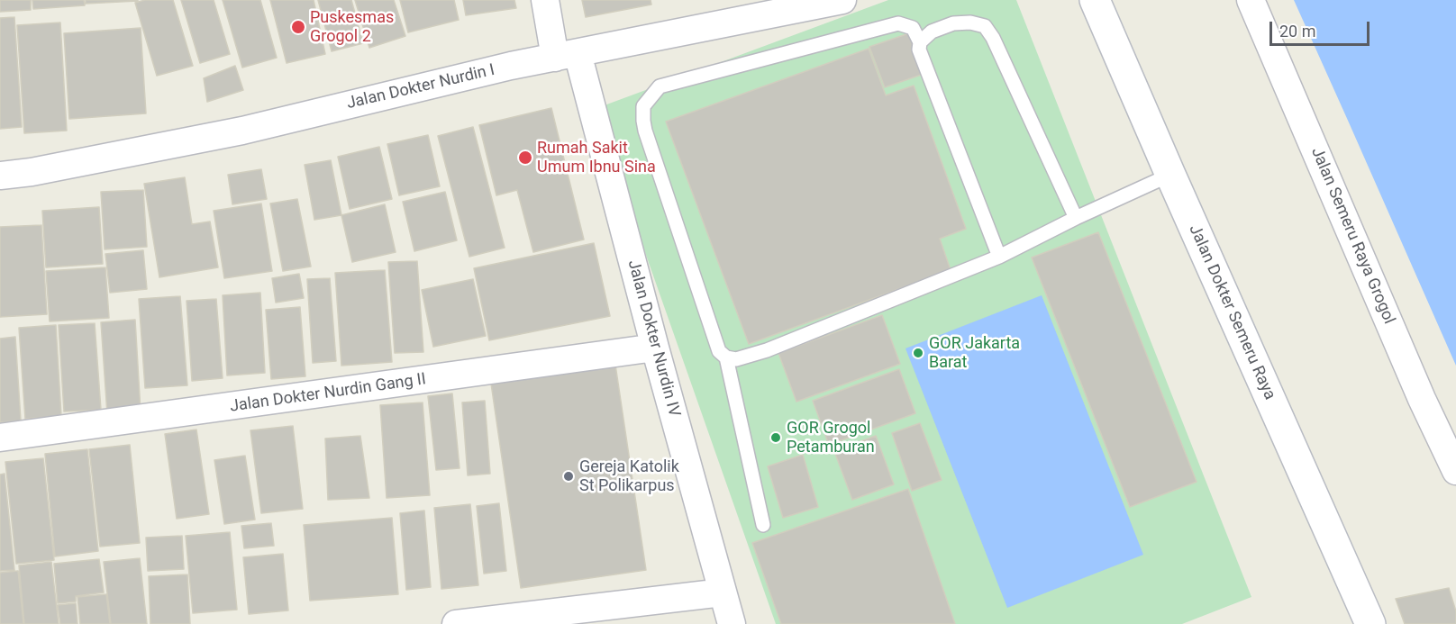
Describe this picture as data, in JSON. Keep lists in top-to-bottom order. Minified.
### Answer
{"streets":{"street":["Jalan Dokter Nurdin I","Jalan Semeru Raya Grogol","Jalan Dokter Semeru Raya","Jalan Dokter Nurdin IV","Jalan Dokter Nurdin Gang II"]},"crossings":[["Jalan Dokter Nurdin I","Jalan Dokter Nurdin IV"],["Jalan Dokter Nurdin IV","Jalan Dokter Nurdin Gang II"]],"places":["Puskesmas Grogol 2","Rumah Sakit Umum Ibnu Sina","GOR Jakarta Barat","GOR Grogol Petamburan","Gereja Katolik St Polikarpus"],"scale_bar":"20 m"}
